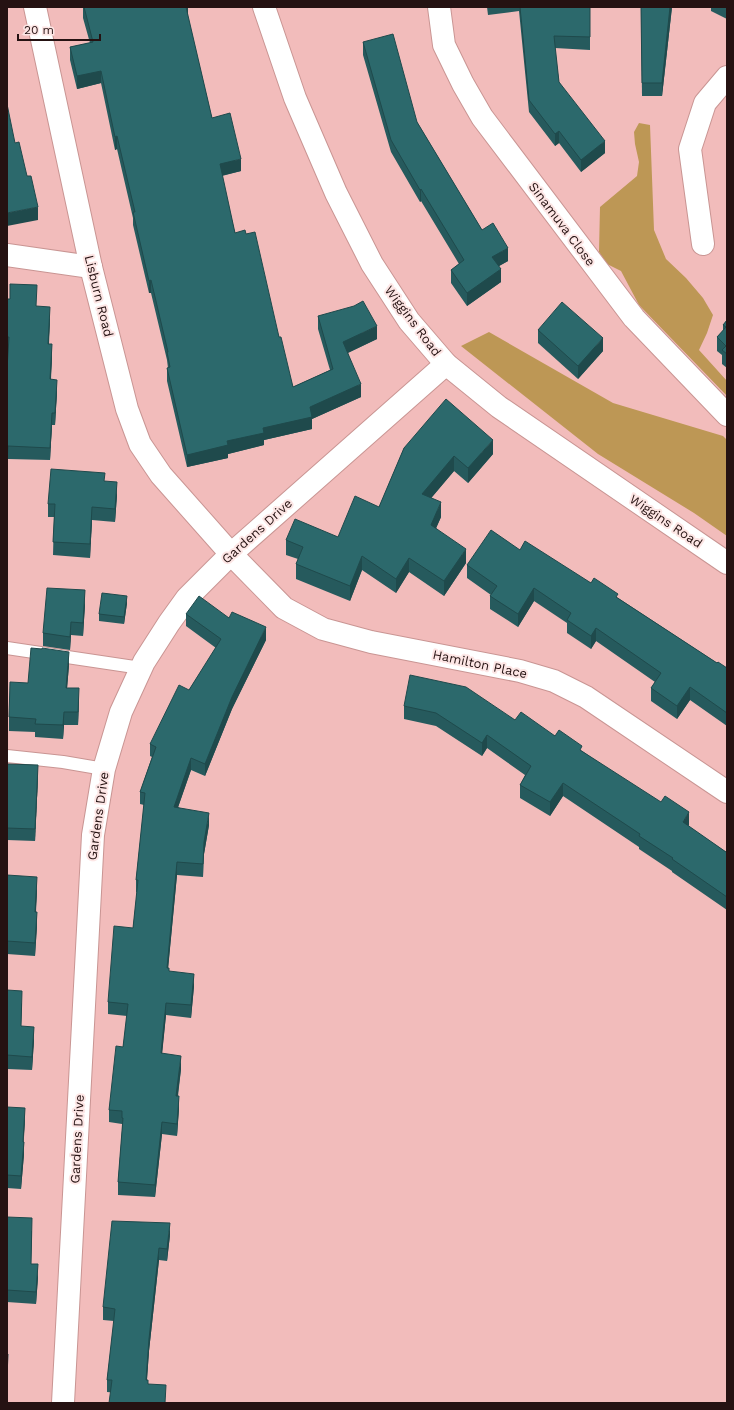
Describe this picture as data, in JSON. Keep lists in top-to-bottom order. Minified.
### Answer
{"streets":{"street":["Sinamuva Close","Lisburn Road","Wiggins Road","Gardens Drive","Hamilton Place"]},"crossings":[["Lisburn Road","Gardens Drive"],["Lisburn Road","Hamilton Place"],["Wiggins Road","Gardens Drive"],["Gardens Drive","Hamilton Place"]],"scale_bar":"20 m"}
